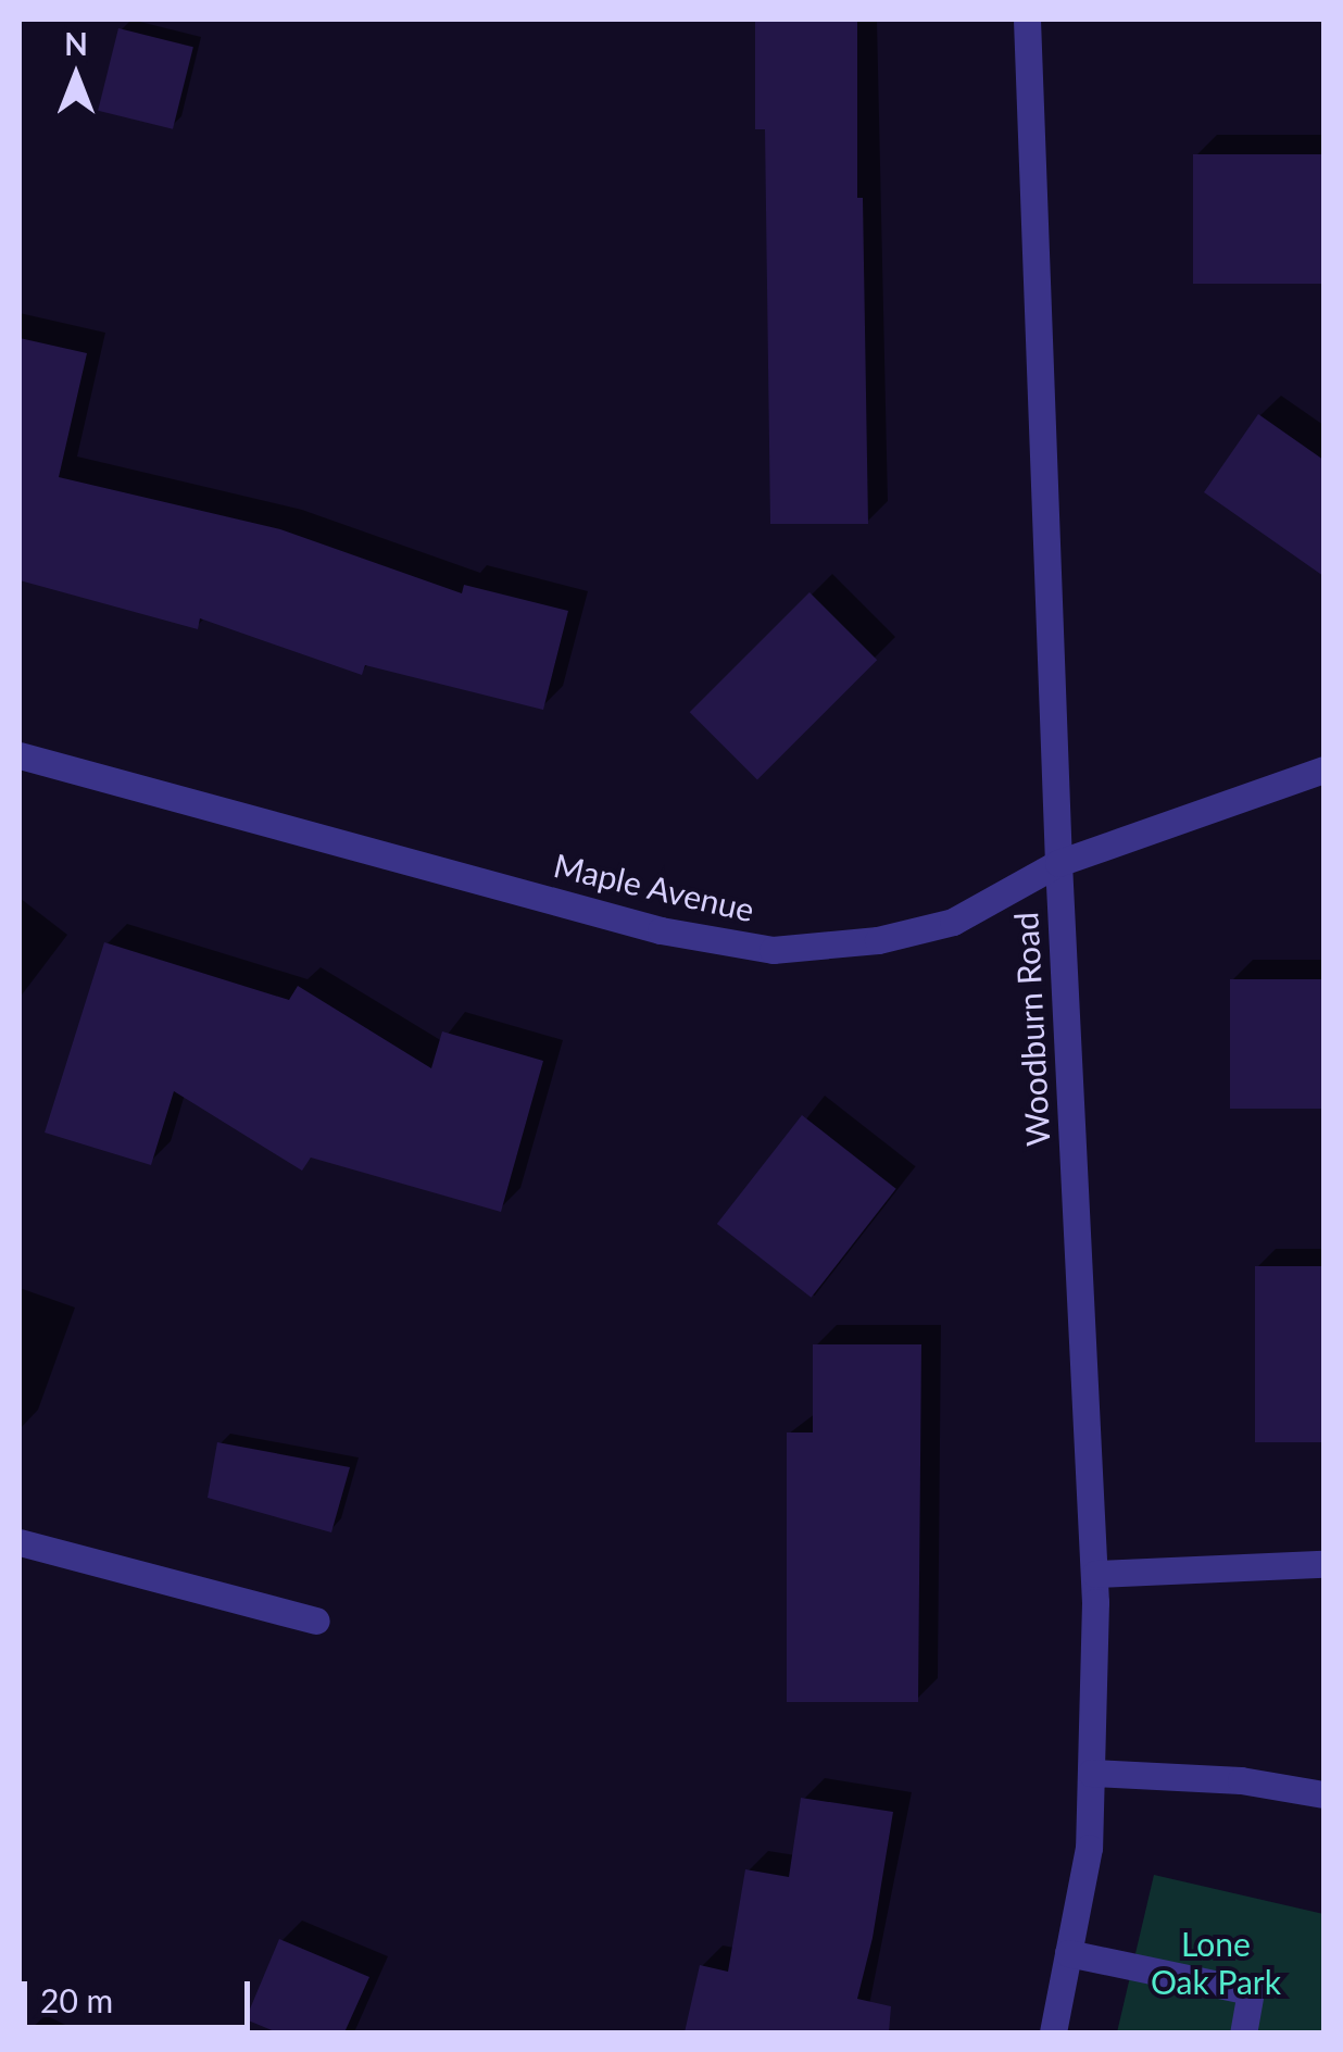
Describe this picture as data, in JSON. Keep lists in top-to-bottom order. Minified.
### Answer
{"streets":{"street":["Maple Avenue","Woodburn Road"]},"crossings":[["Maple Avenue","Woodburn Road"]],"parks":["Lone Oak Park"],"scale_bar":"20 m","north":"top"}
